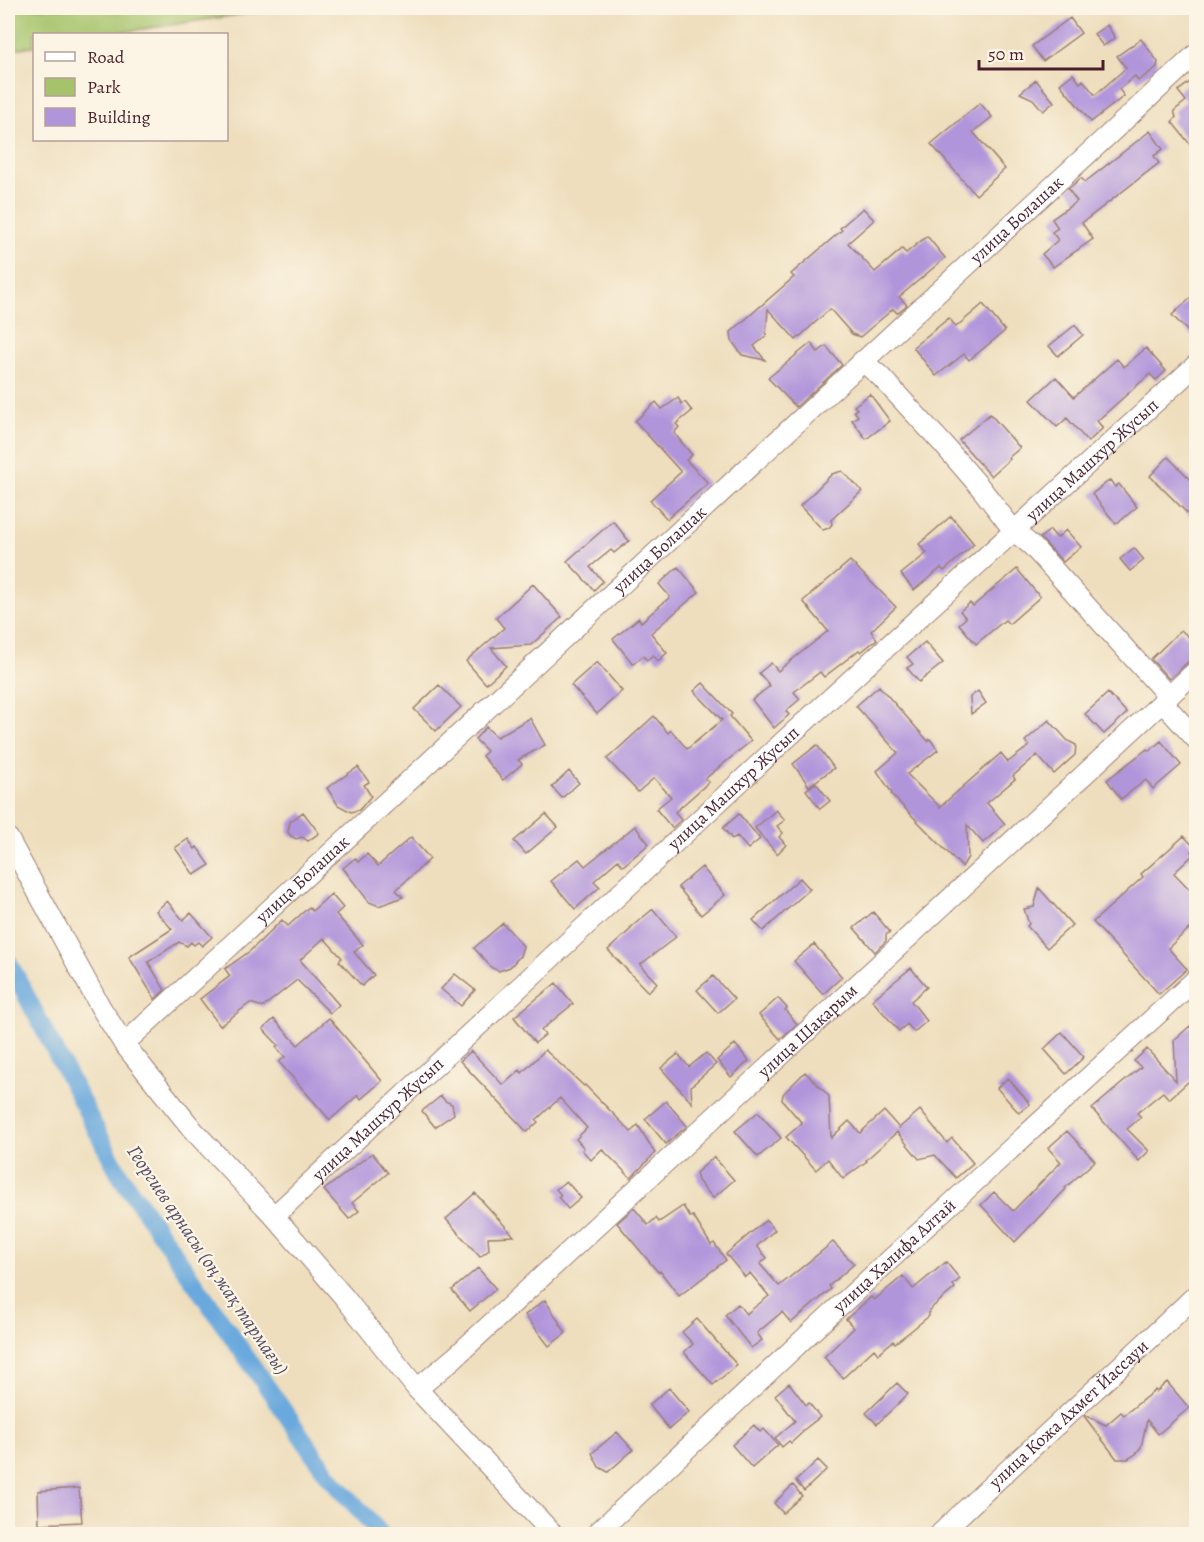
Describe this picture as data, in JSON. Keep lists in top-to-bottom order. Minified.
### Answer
{"streets":{"street":["улица Болашак","улица Машхур Жусып","улица Шакарым","улица Халифа Алтай","улица Кожа Ахмет Йассауи"]},"water":["Георгиев арнасы (оң жақ тармағы)"],"legend":["Road","Park","Building"],"scale_bar":"50 m"}
